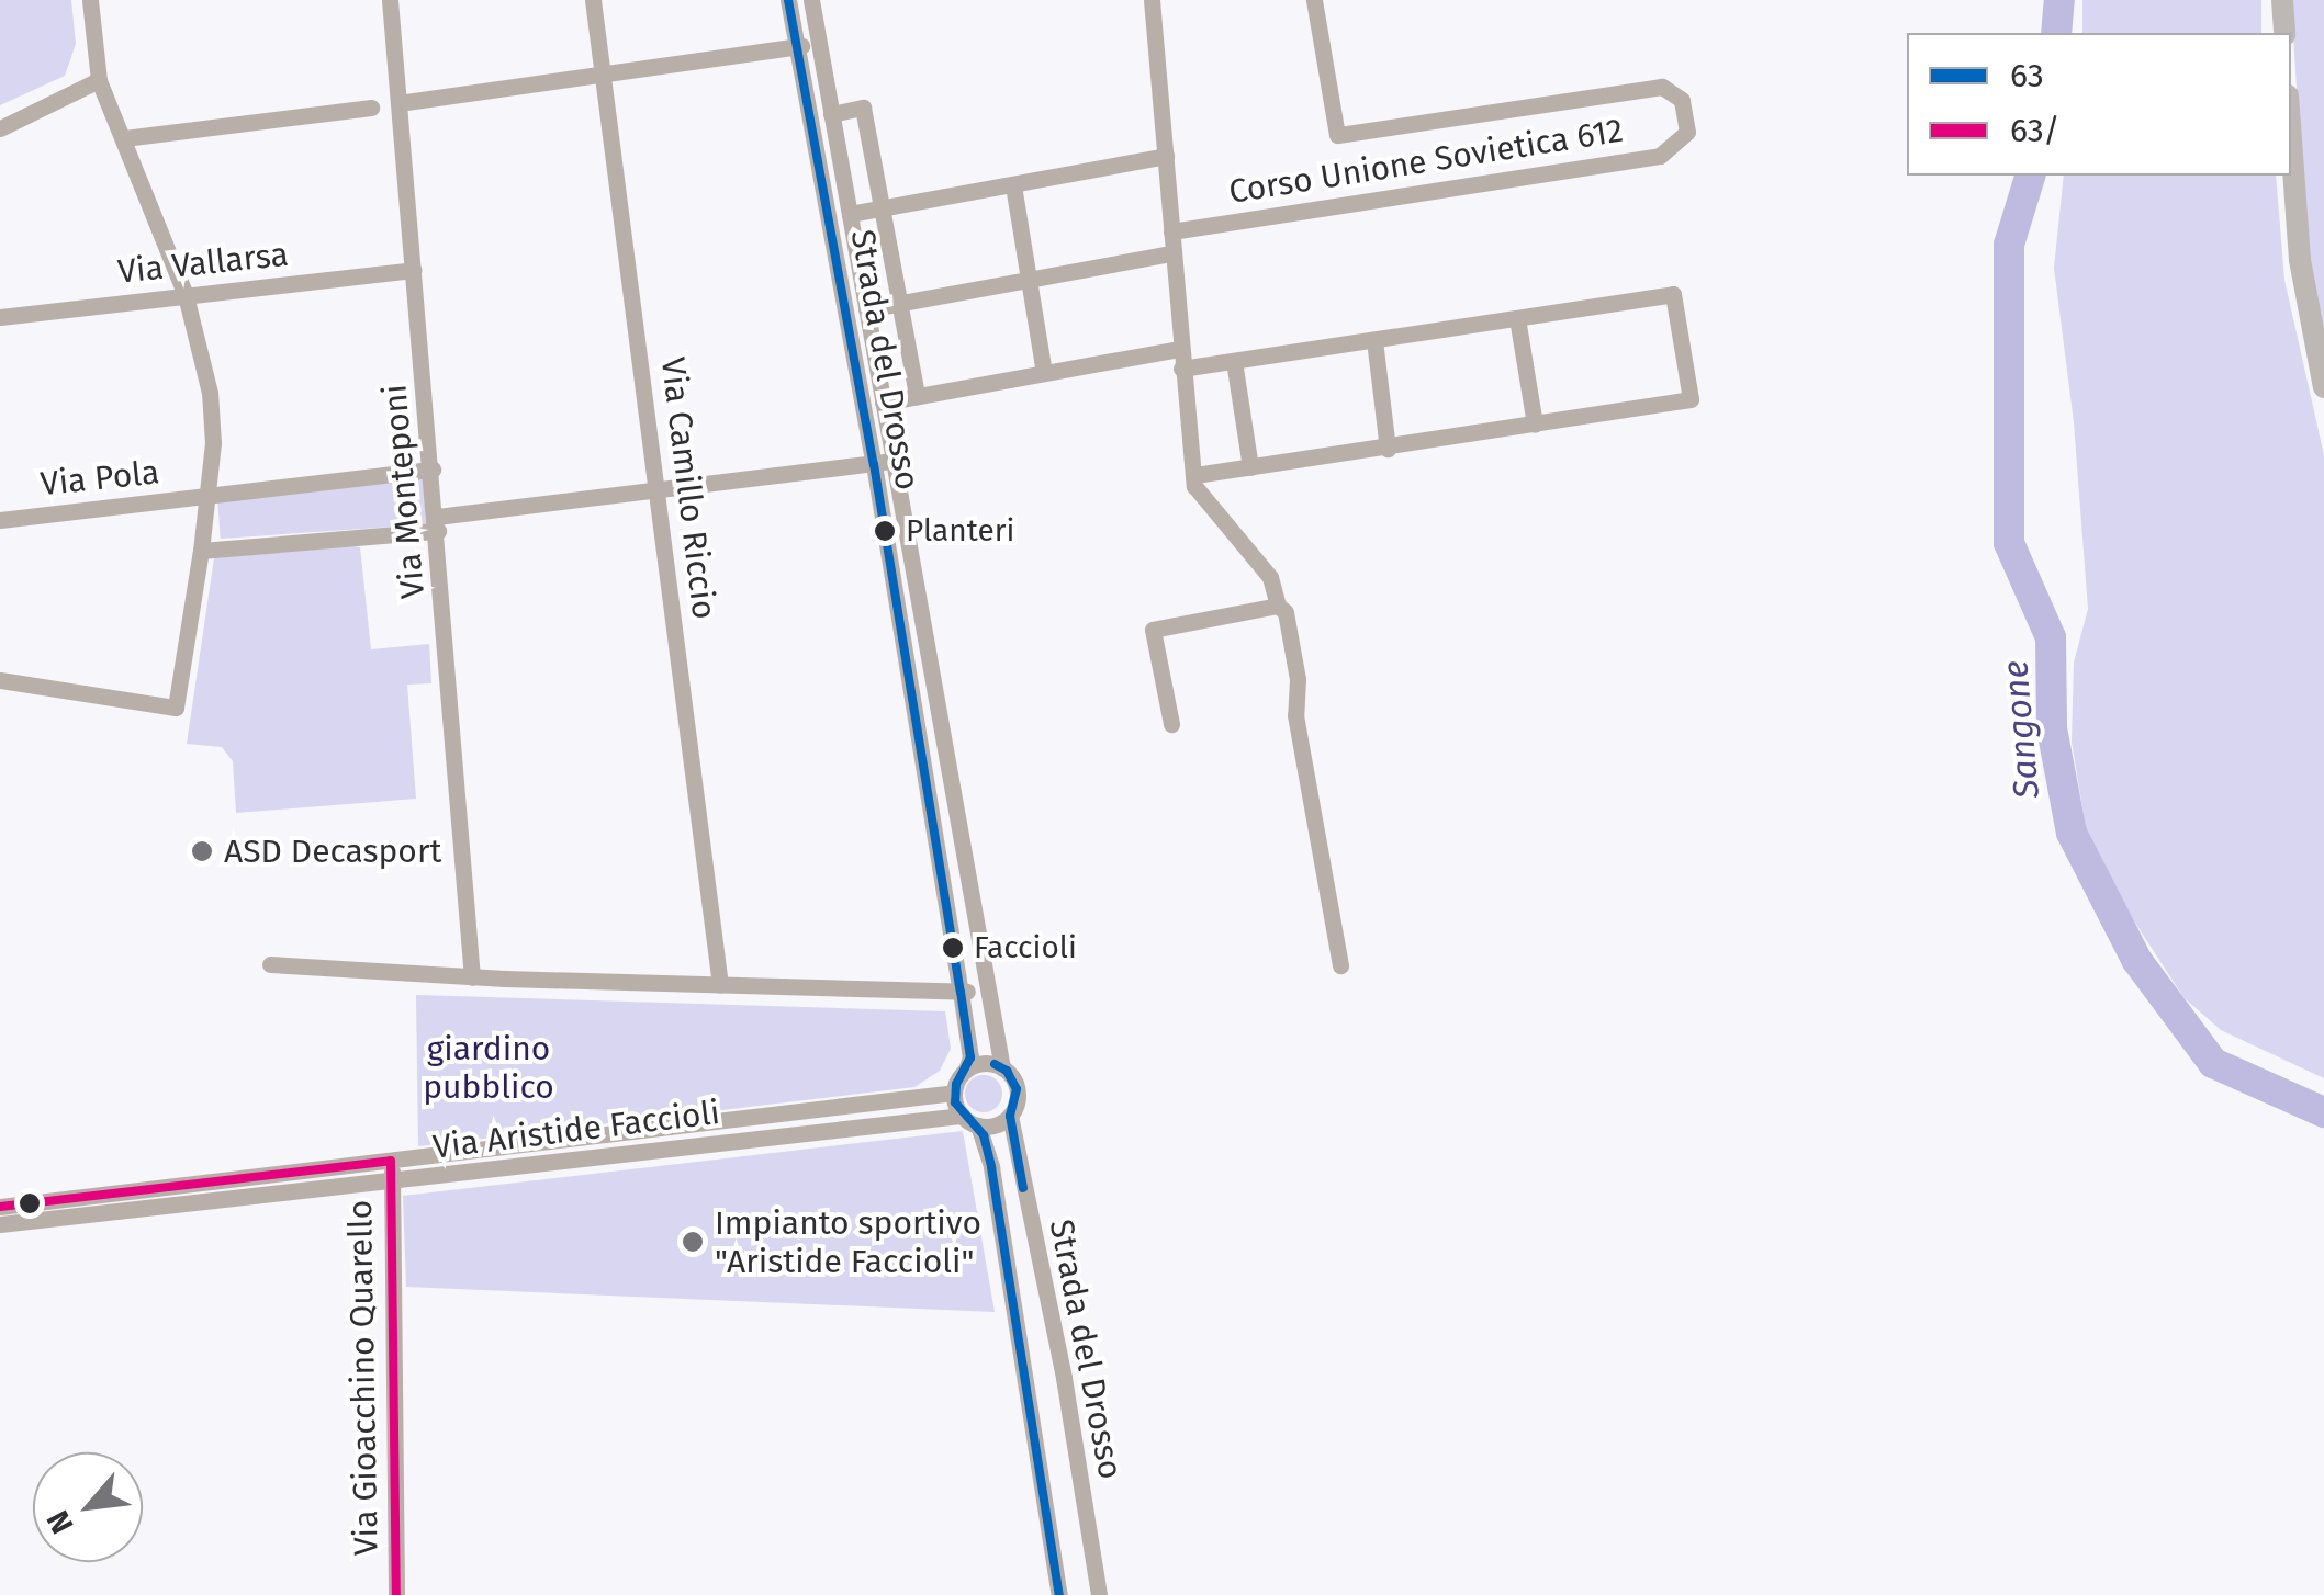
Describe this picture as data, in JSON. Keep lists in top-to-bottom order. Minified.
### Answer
{"streets":{"street":["Corso Unione Sovietica 612","Via Vallarsa","Strada del Drosso","Via Pola","Via Camillo Riccio","Via Monteponi","Via Aristide Faccioli","Via Gioacchino Quarello"]},"crossings":[["Via Vallarsa","Via Monteponi"],["Strada del Drosso","Via Aristide Faccioli"],["Via Pola","Via Monteponi"],["Via Aristide Faccioli","Via Gioacchino Quarello"]],"water":["Sangone"],"parks":["giardino pubblico"],"places":["Planteri","ASD Decasport","Faccioli","Impianto sportivo \"Aristide Faccioli\""],"lines":["transit line 63","transit line 63/"],"legend":["63","63/"],"north":"bottom left"}
